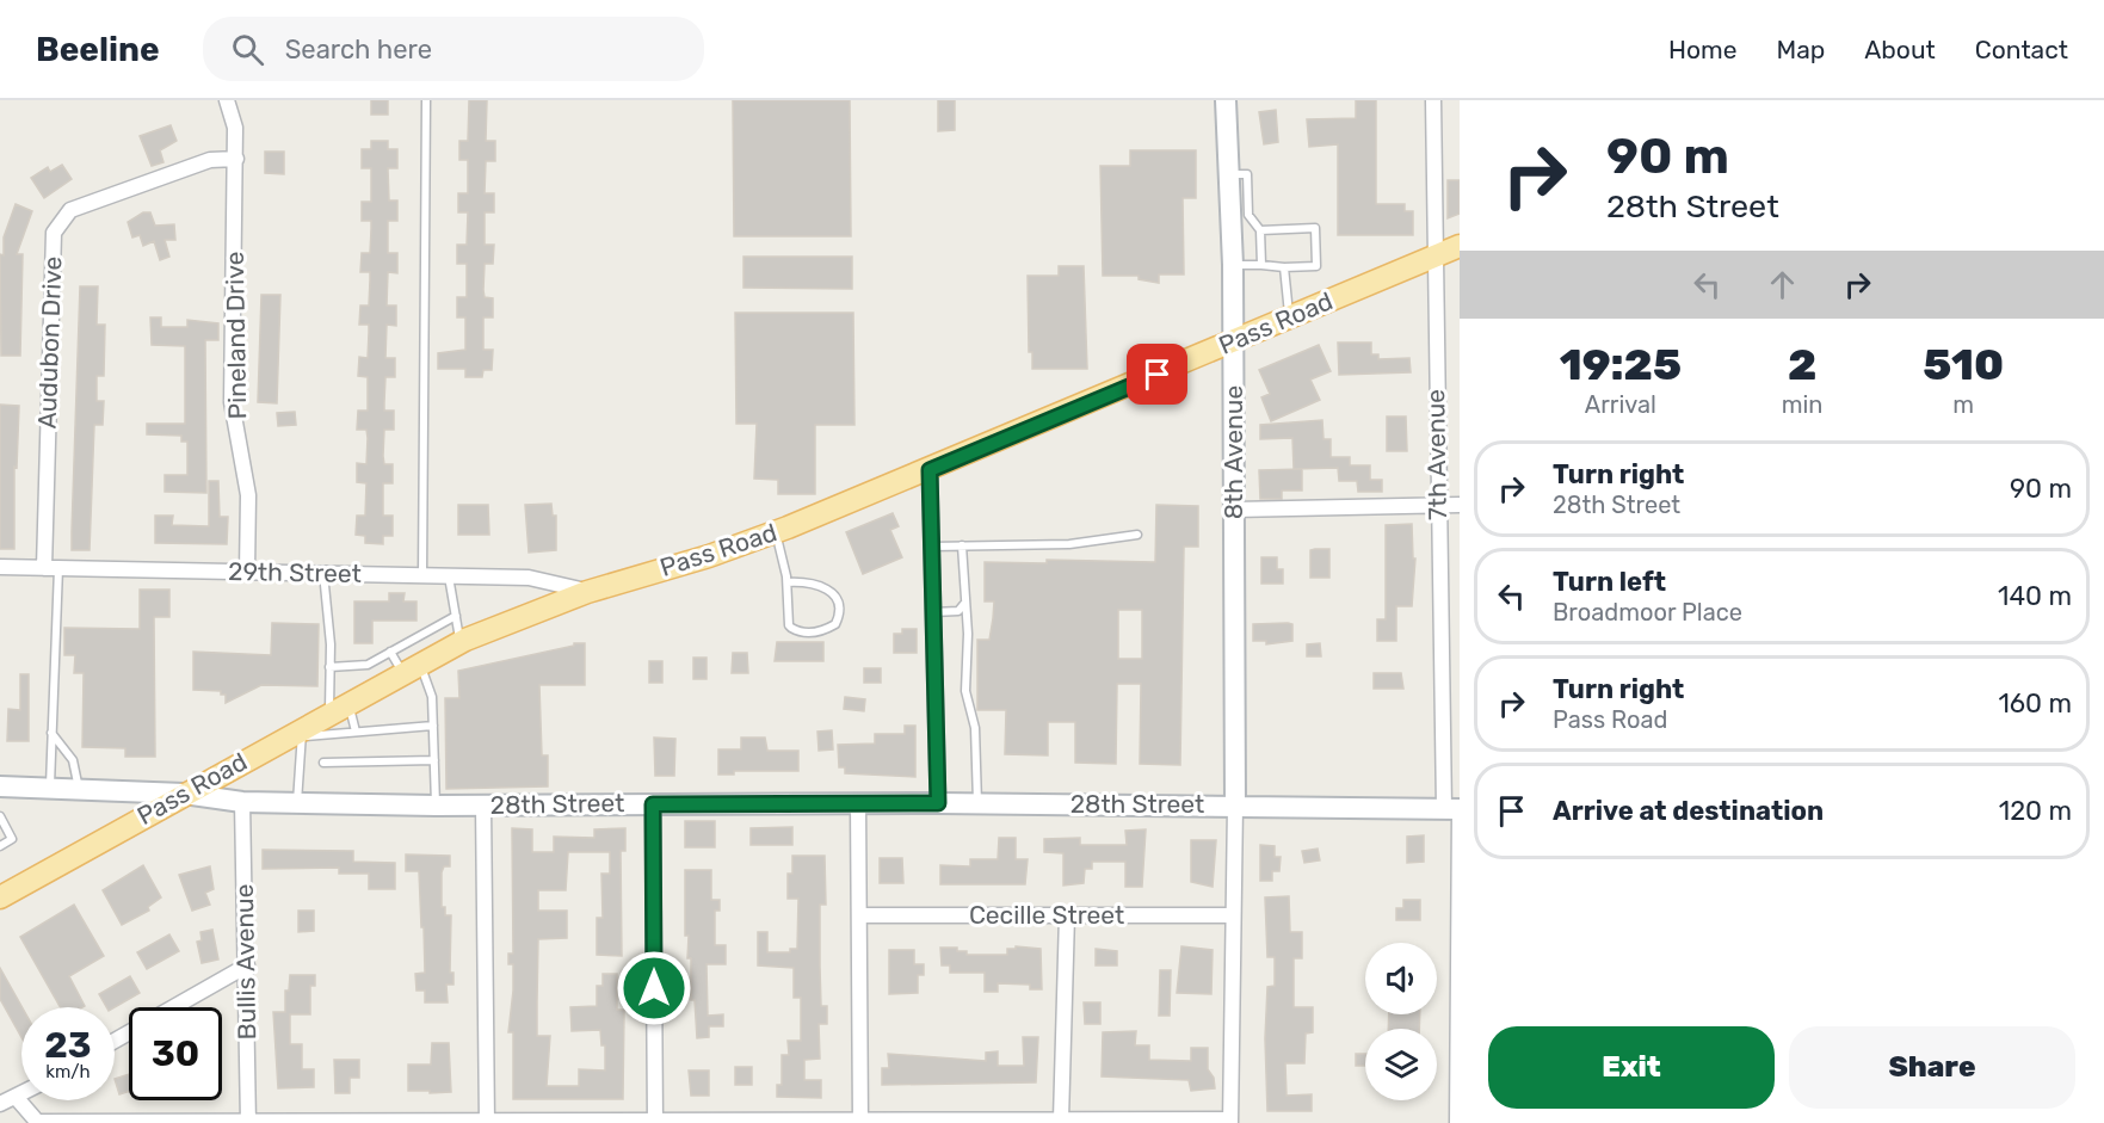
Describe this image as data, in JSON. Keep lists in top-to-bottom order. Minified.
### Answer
{"streets":{"main road":["Pass Road"],"street":["Pineland Drive","Audubon Drive","8th Avenue","7th Avenue","29th Street","28th Street","Cecille Street","Bullis Avenue"]},"crossings":[["Pass Road","8th Avenue"],["Pass Road","7th Avenue"],["Pass Road","29th Street"],["Pass Road","28th Street"],["Pineland Drive","Audubon Drive"],["Pineland Drive","29th Street"],["Audubon Drive","29th Street"],["8th Avenue","28th Street"],["7th Avenue","28th Street"],["28th Street","Bullis Avenue"]],"page":{"header":"Beeline","search":"Search here","nav":["Home","Map","About","Contact"],"turn":["90 m","28th Street"],"eta":["19:25","Arrival","2","min","510","m"],"list":[{"name":"Turn right","note":"28th Street","value":"90 m"},{"name":"Turn left","note":"Broadmoor Place","value":"140 m"},{"name":"Turn right","note":"Pass Road","value":"160 m"},{"name":"Arrive at destination","value":"120 m"}],"speed":"23 km/h","limit":"30","buttons":["Exit","Share"]}}
